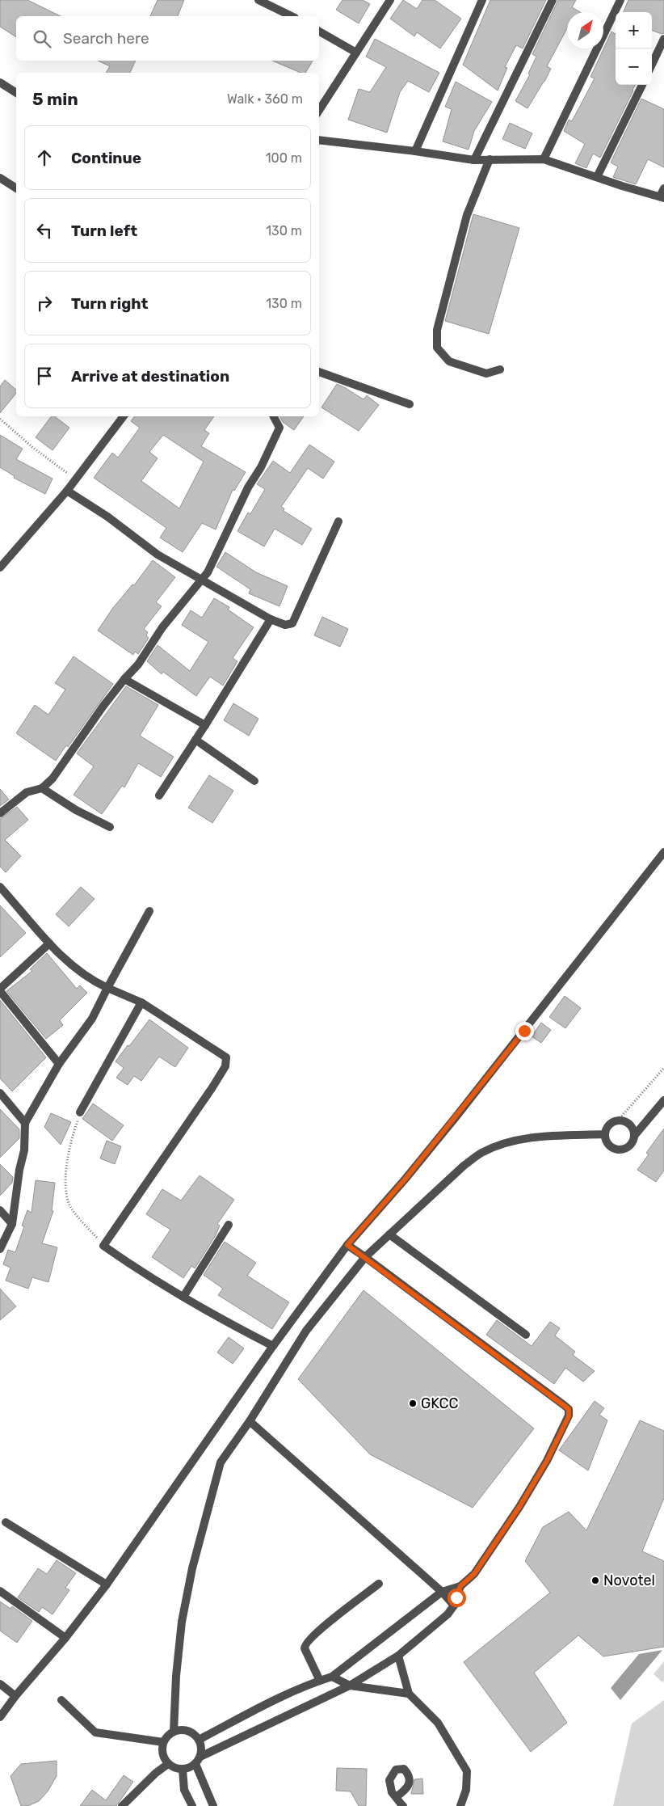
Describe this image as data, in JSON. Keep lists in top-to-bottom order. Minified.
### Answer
{"places":["GKCC","Novotel"],"north":"top right","page":{"map_buttons":["+","−"],"search":"Search here","heading":["5 min","Walk · 360 m"],"list":[["Continue","100 m"],["Turn left","130 m"],["Turn right","130 m"],"Arrive at destination"]}}
